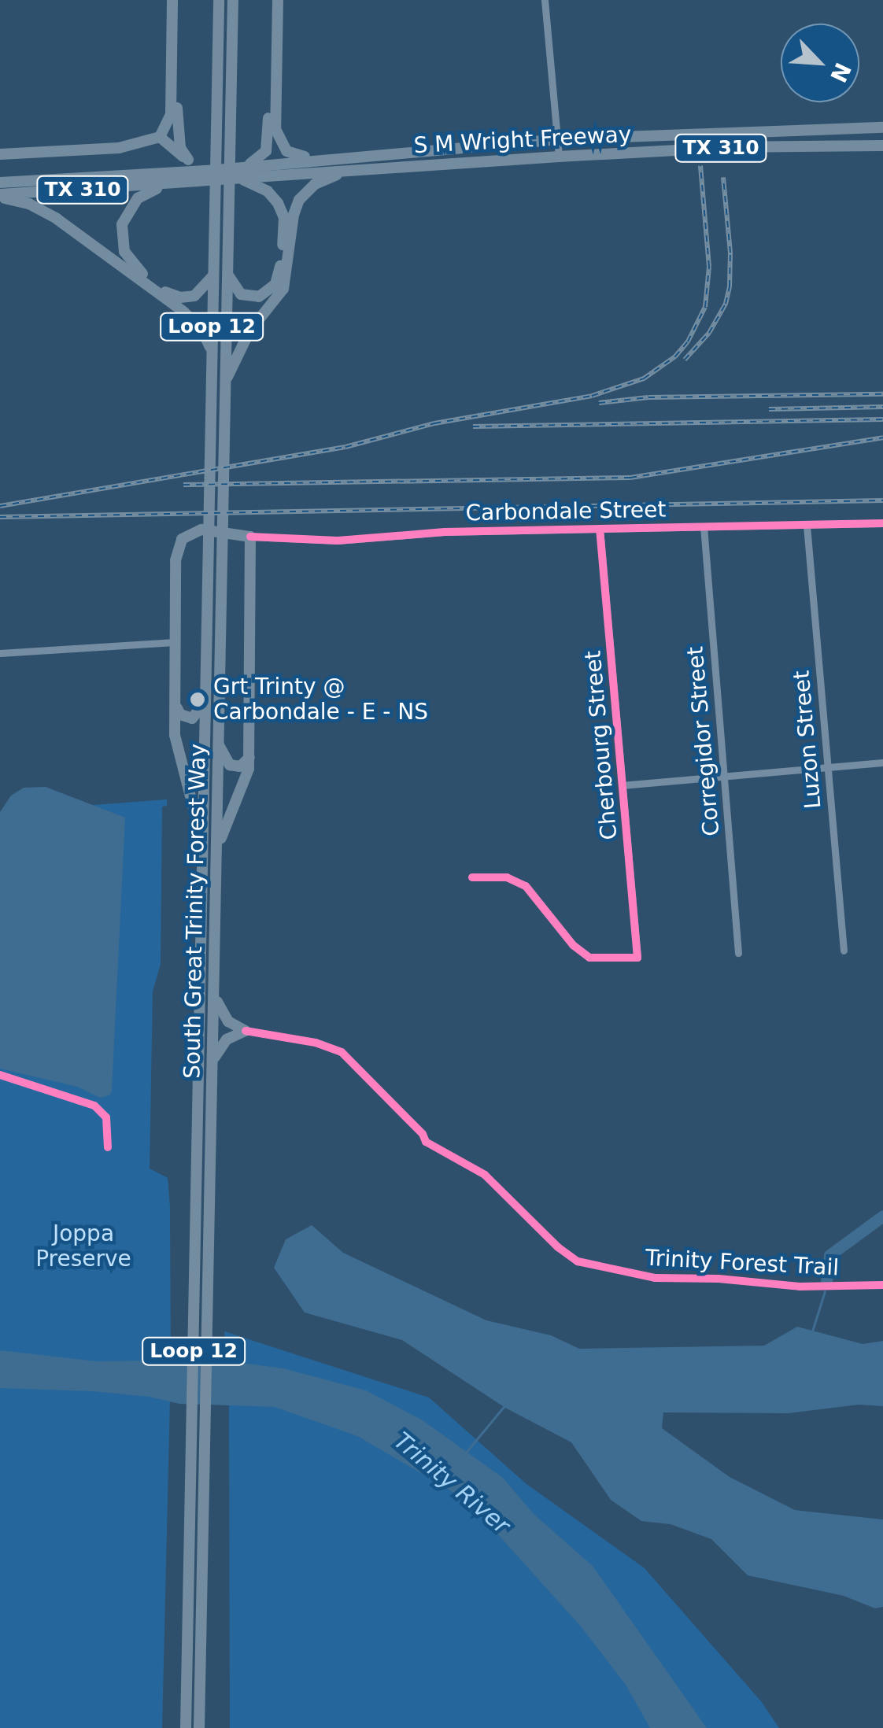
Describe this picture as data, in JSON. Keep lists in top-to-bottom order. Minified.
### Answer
{"streets":{"main road":["S M Wright Freeway","TX 310","Loop 12","South Great Trinity Forest Way"],"street":["Carbondale Street","Luzon Street","Corregidor Street","Cherbourg Street"],"cycle path":["Trinity Forest Trail"]},"crossings":[["S M Wright Freeway","TX 310"],["Carbondale Street","Luzon Street"],["Carbondale Street","Corregidor Street"],["Carbondale Street","Cherbourg Street"]],"water":["Trinity River"],"parks":["Joppa Preserve"],"places":["Grt Trinty @ Carbondale - E - NS"],"north":"bottom right"}
